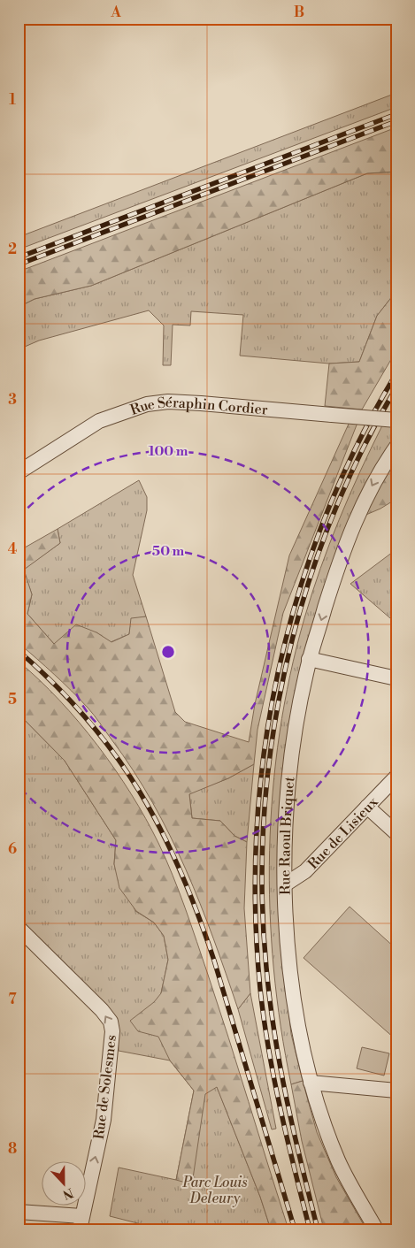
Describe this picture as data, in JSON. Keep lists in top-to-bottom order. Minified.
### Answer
{"streets":{"street":["Rue Séraphin Cordier","Rue de Lisieux","Rue Raoul Briquet","Rue de Solesmes"]},"crossings":[["Rue de Lisieux","Rue Raoul Briquet"]],"one_way":["Rue de Solesmes"],"parks":["Parc Louis Deleury"],"north":"bottom","grid":{"columns":["A","B"],"rows":["1","2","3","4","5","6","7","8"]},"rings":["100 m","50 m"]}
